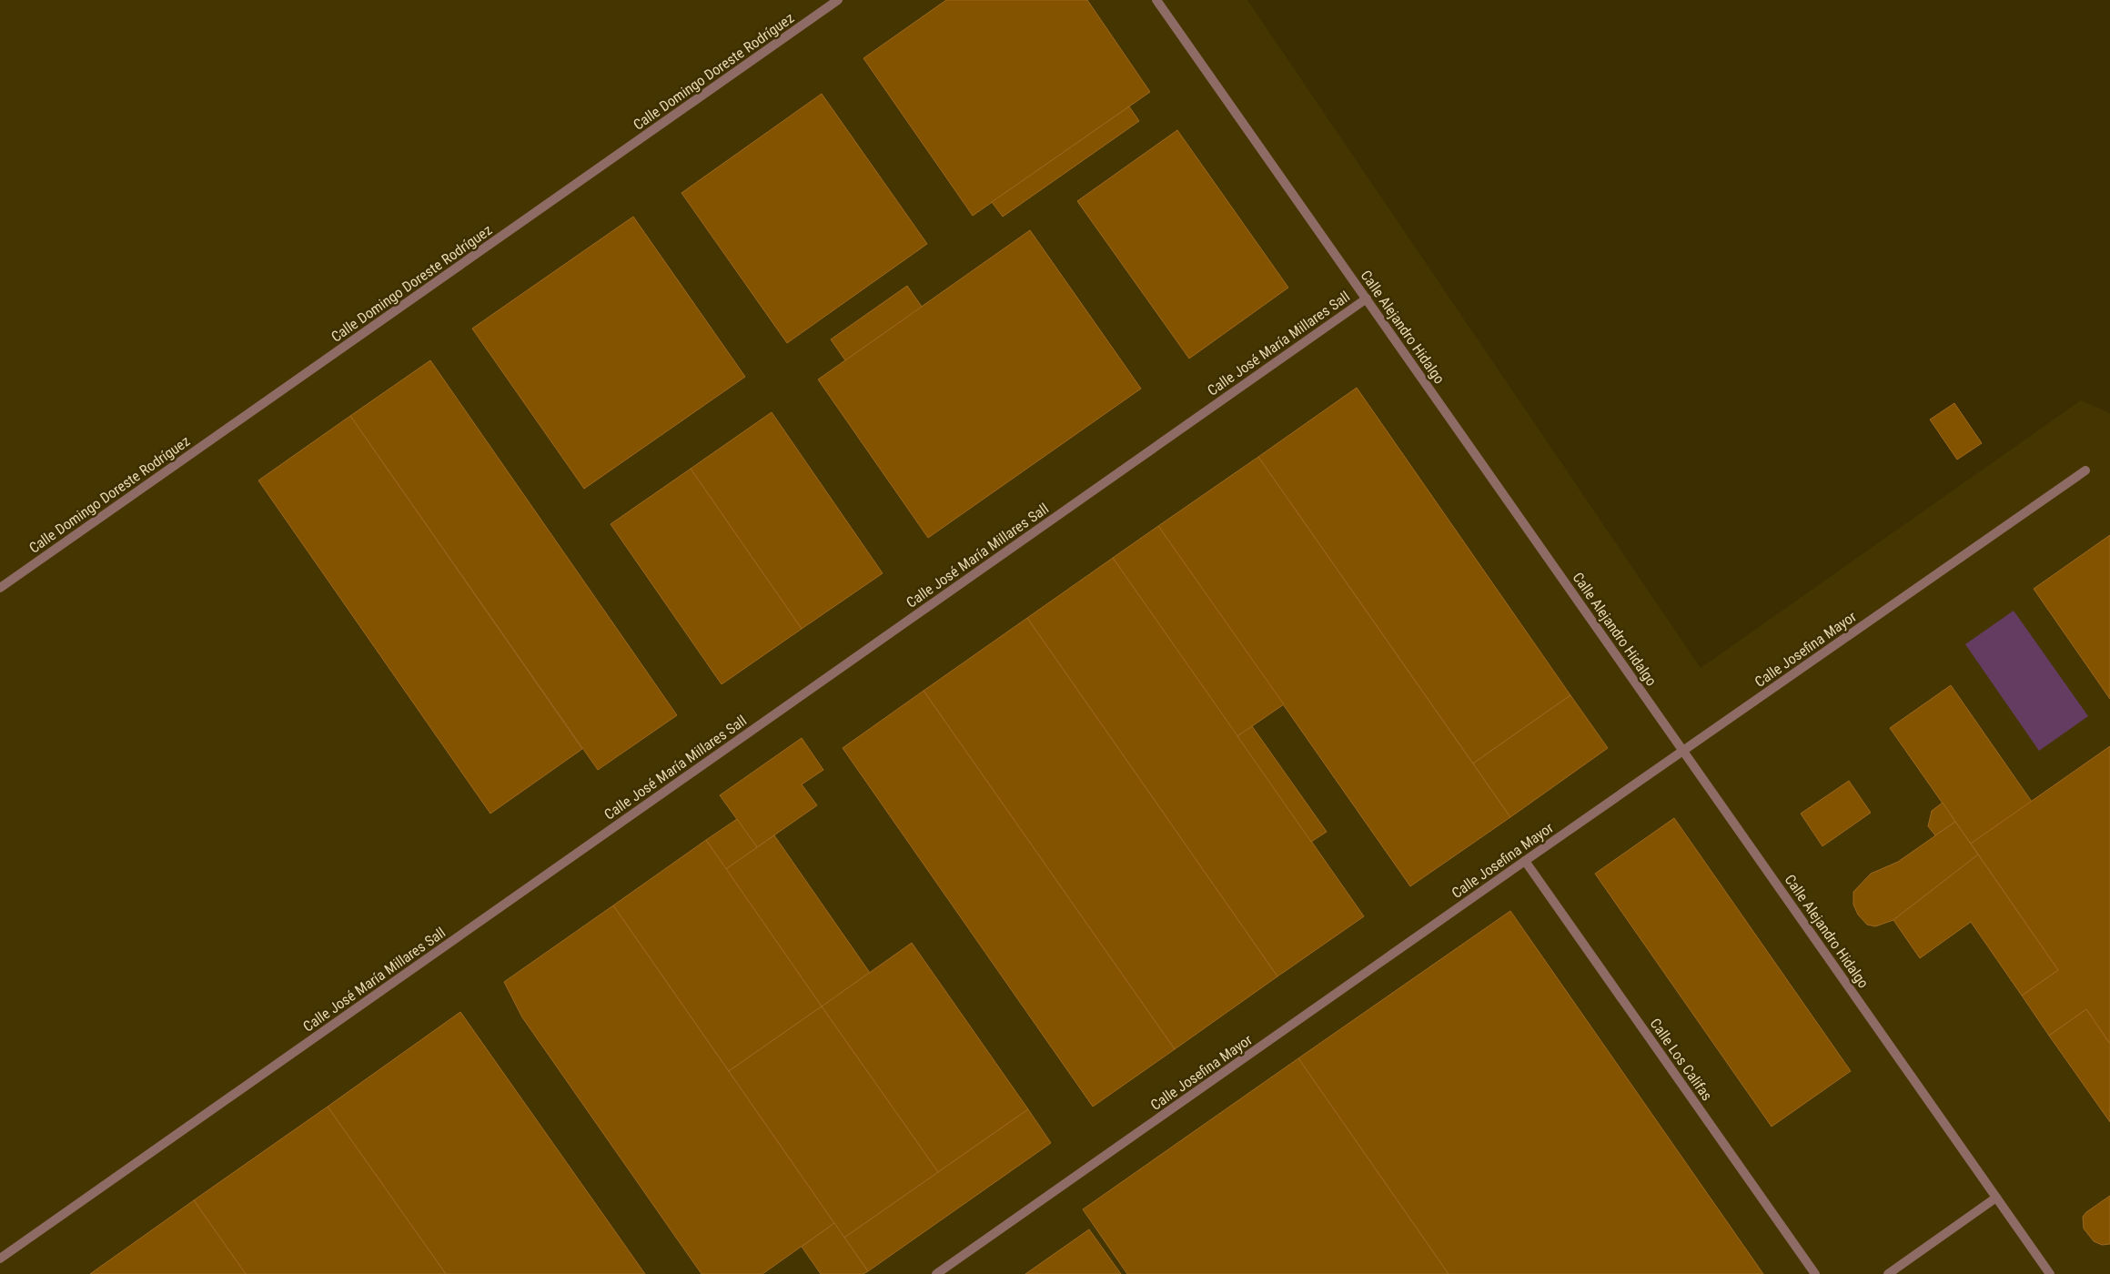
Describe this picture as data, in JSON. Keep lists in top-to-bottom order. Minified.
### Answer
{"streets":{"street":["Calle Domingo Doreste Rodríguez","Calle Alejandro Hidalgo","Calle José María Millares Sall","Calle Josefina Mayor","Calle Los Califas"]},"crossings":[["Calle Alejandro Hidalgo","Calle José María Millares Sall"],["Calle Alejandro Hidalgo","Calle Josefina Mayor"],["Calle Josefina Mayor","Calle Los Califas"]]}
